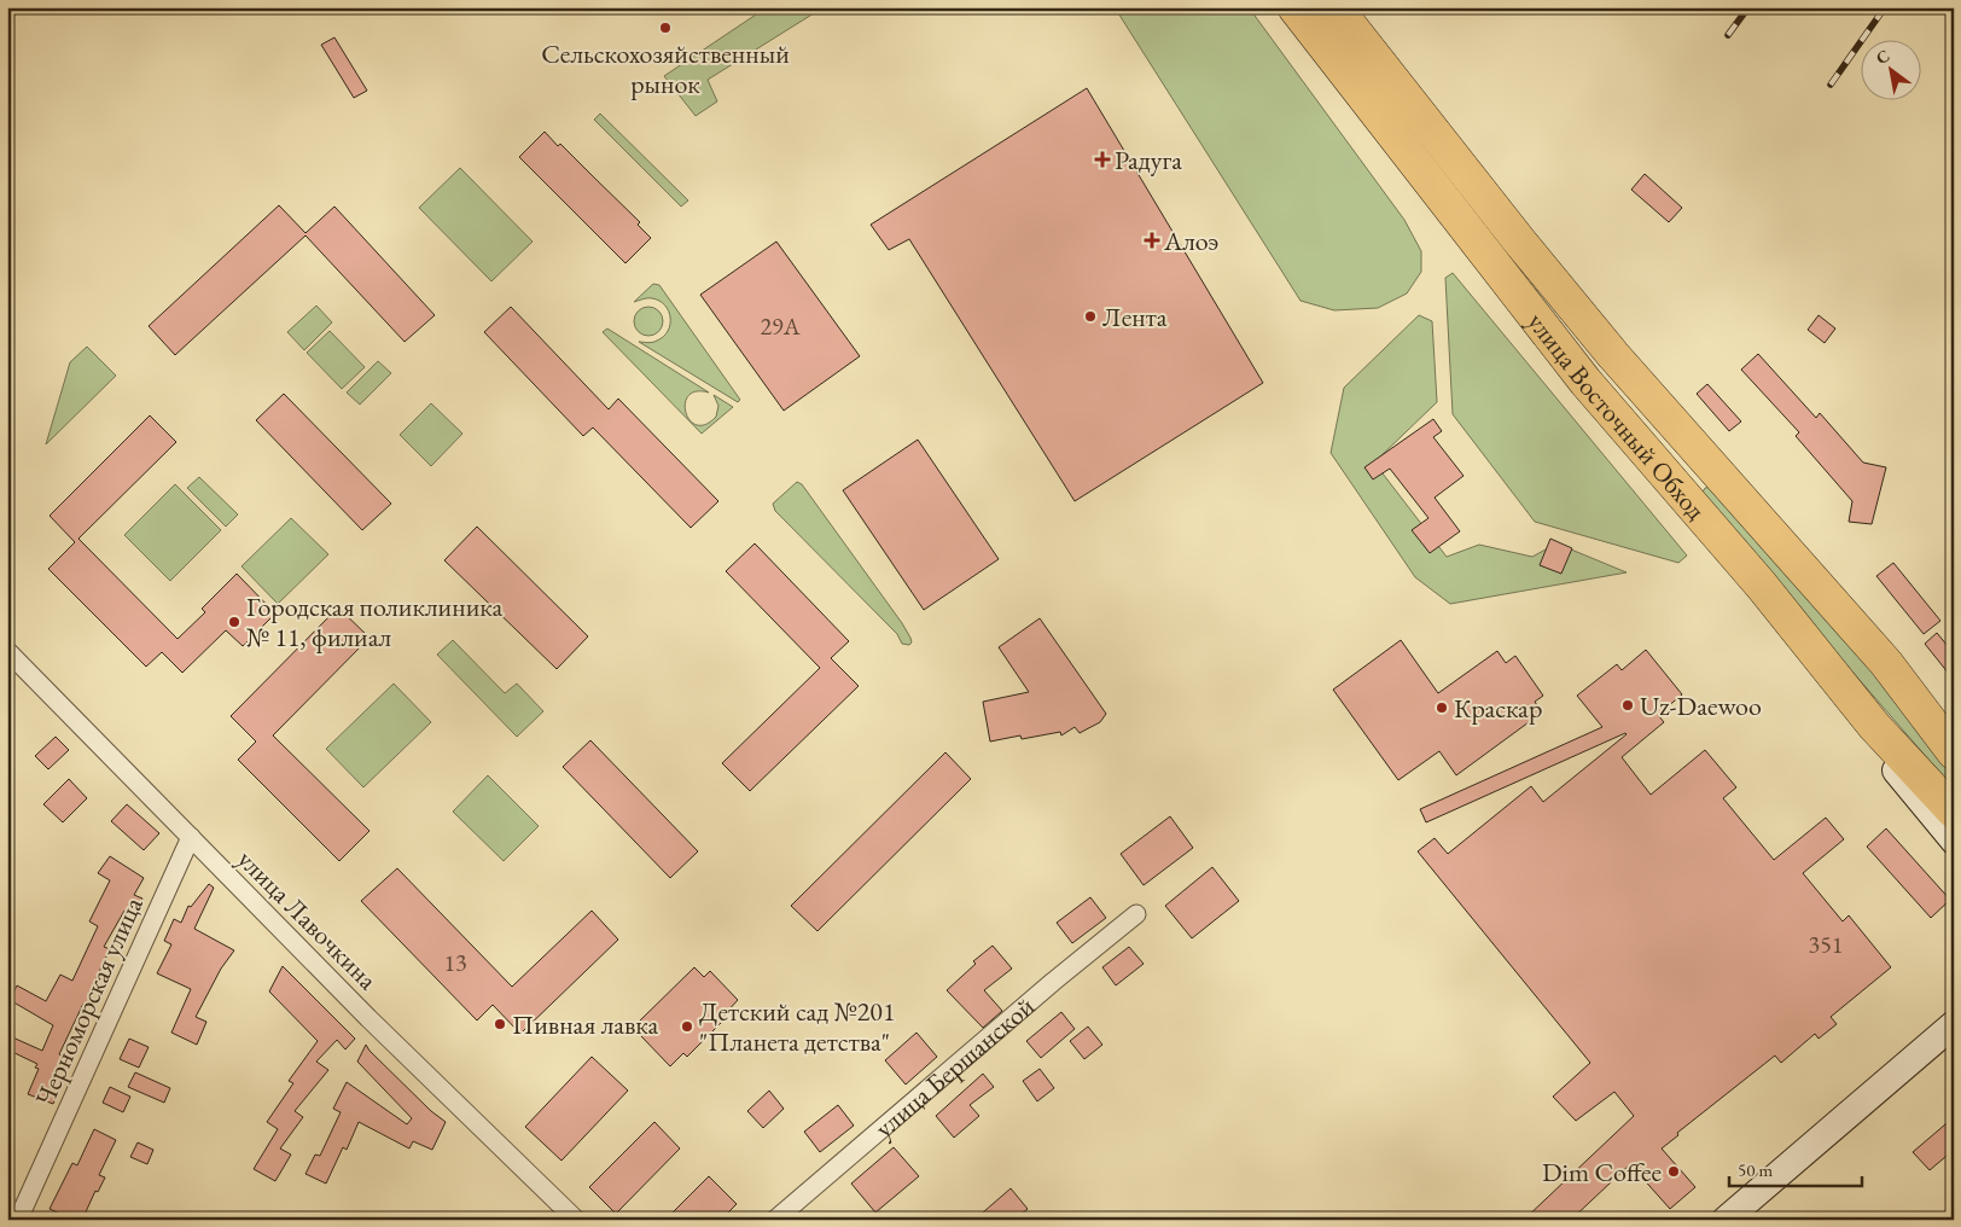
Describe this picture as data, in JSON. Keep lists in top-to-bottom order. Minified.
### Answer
{"streets":{"highway":["улица Восточный Обход"],"street":["улица Лавочкина","Черноморская улица","улица Бершанской"]},"crossings":[["улица Лавочкина","Черноморская улица"]],"places":{"other":["Сельскохозяйственный рынок","Лента","Городская поликлиника № 11, филиал","Uz-Daewoo","Краскар","Пивная лавка","Детский сад №201 \"Планета детства\"","Dim Coffee"],"health":["Радуга","Алоэ"]},"house_numbers":["29А","351","13"],"scale_bar":"50 m","north":"top left"}
